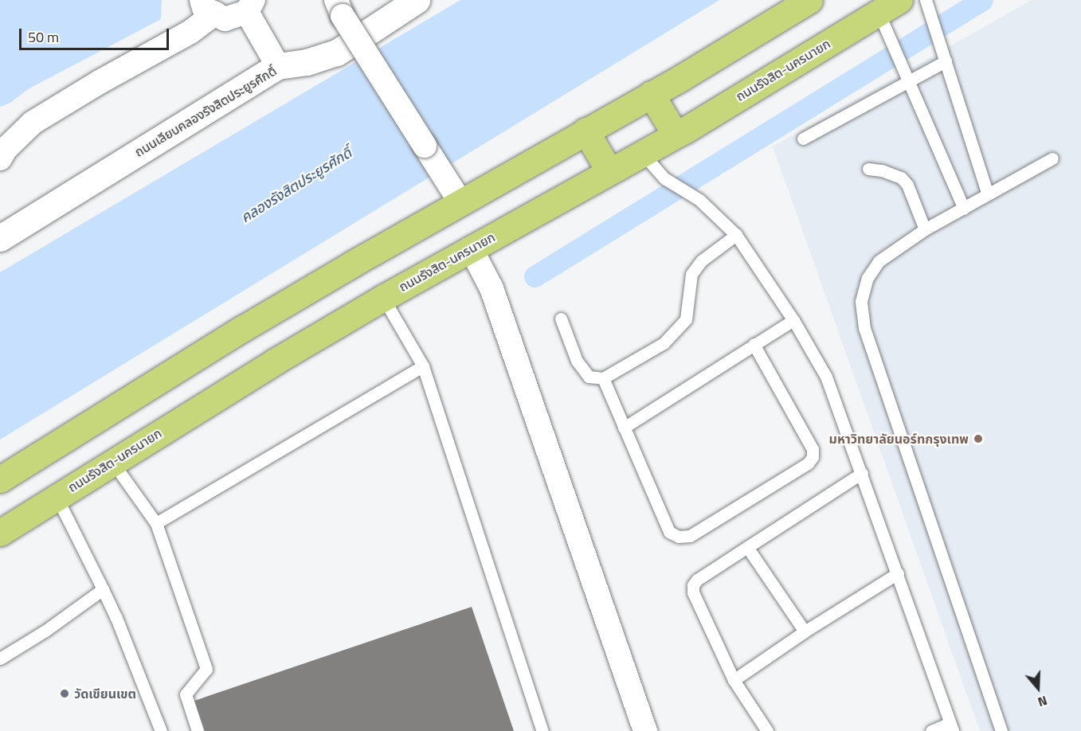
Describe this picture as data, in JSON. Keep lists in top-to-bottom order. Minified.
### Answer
{"streets":{"main road":["ถนนรังสิต-นครนายก"],"street":["ถนนเลียบคลองรังสิตประยูรศักดิ์"]},"water":["คลองรังสิตประยูรศักดิ์"],"places":["มหาวิทยาลัยนอร์ทกรุงเทพ","วัดเขียนเขต"],"scale_bar":"50 m","north":"bottom"}
